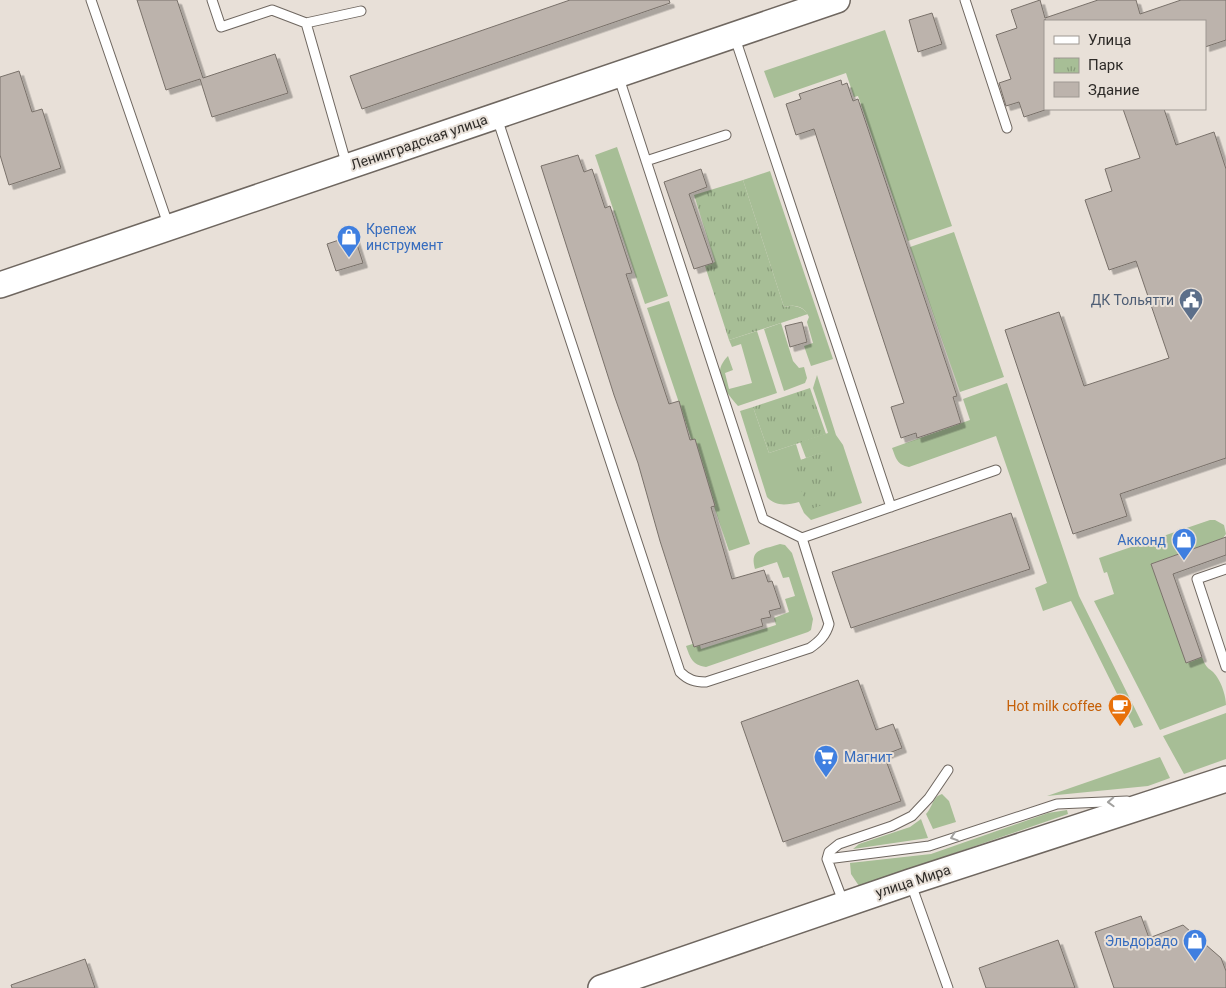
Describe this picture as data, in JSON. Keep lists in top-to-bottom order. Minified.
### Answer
{"streets":{"street":["Ленинградская улица","улица Мира"]},"places":{"shop":["Крепеж инструмент","Акконд","Эльдорадо"],"public building":["ДК Тольятти"],"cafe":["Hot milk coffee"],"supermarket":["Магнит"]},"legend":["Улица","Парк","Здание"]}
